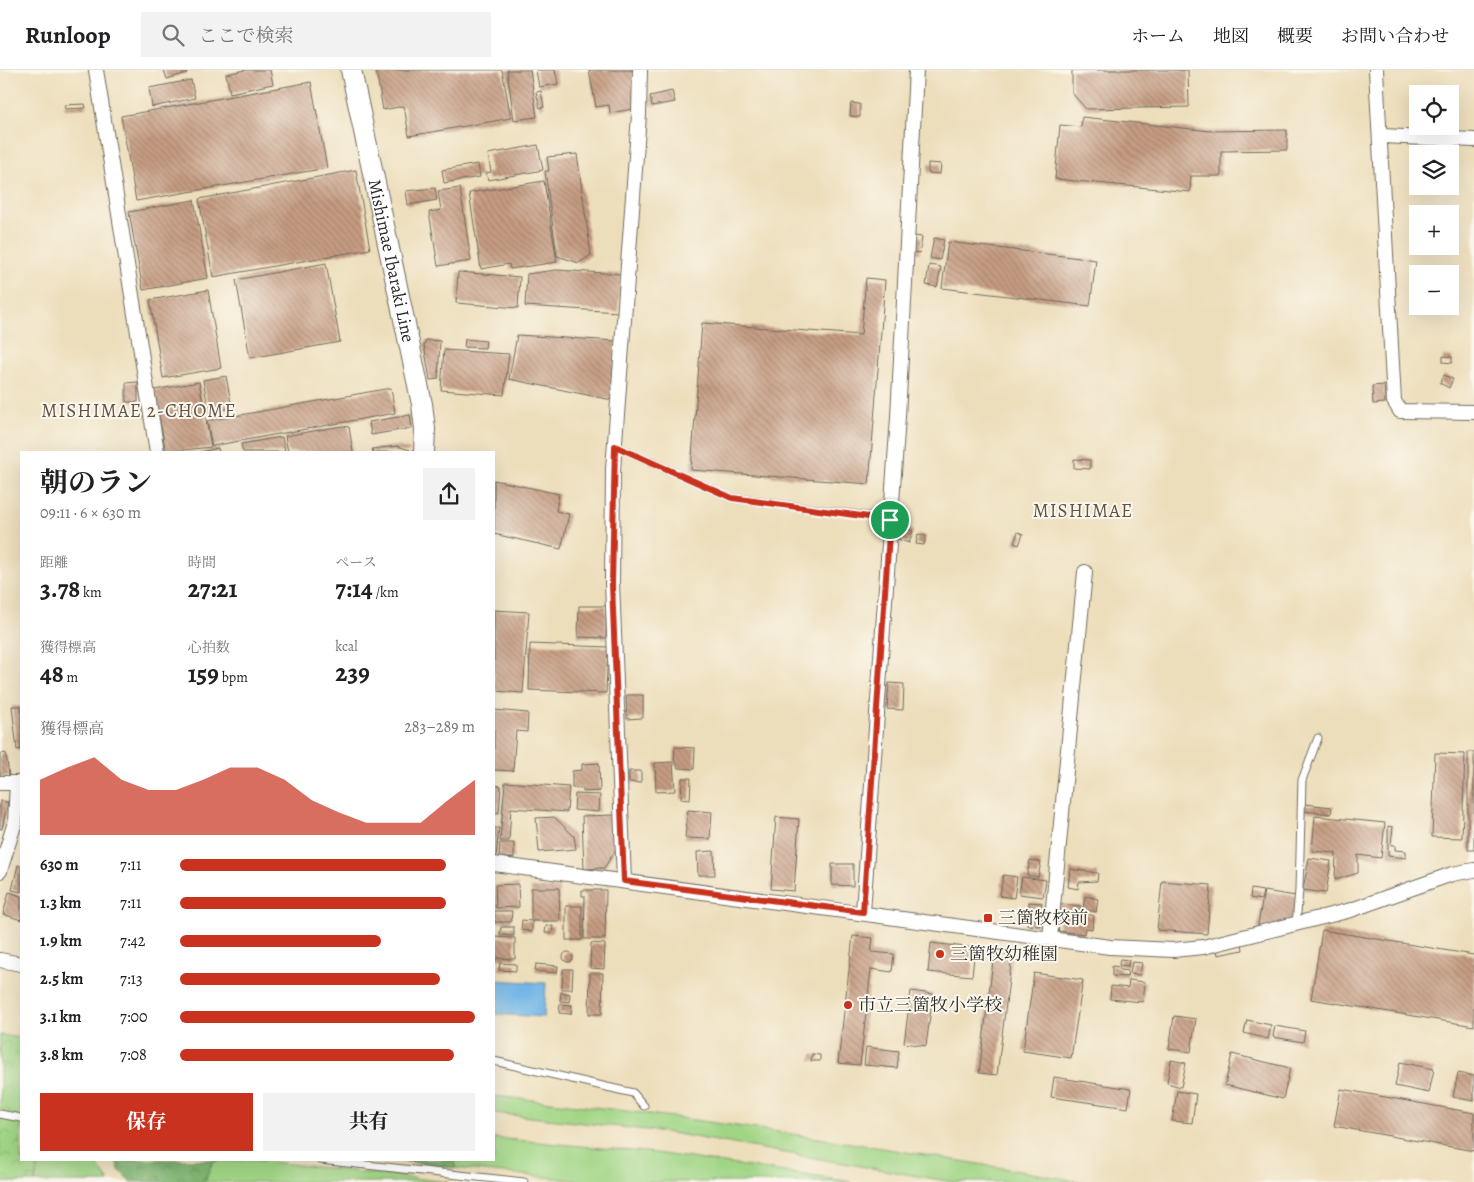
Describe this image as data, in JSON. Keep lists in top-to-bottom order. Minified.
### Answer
{"streets":{"main road":["Mishimae Ibaraki Line"]},"districts":["MISHIMAE 2-CHOME","MISHIMAE"],"places":{"transit":["三箇牧校前"],"other":["三箇牧幼稚園","市立三箇牧小学校"]},"page":{"header":"Runloop","search":"ここで検索","nav":["ホーム","地図","概要","お問い合わせ"],"map_buttons":["+","−"],"heading":["朝のラン","09:11 · 6 × 630 m"],"stats":[["距離","3.78 km"],["時間","27:21"],["ペース","7:14 /km"],["獲得標高","48 m"],["心拍数","159 bpm"],["kcal","239"]],"chart":["獲得標高","283–289 m"],"list":[{"name":"630 m","note":"7:11"},{"name":"1.3 km","note":"7:11"},{"name":"1.9 km","note":"7:42"},{"name":"2.5 km","note":"7:13"},{"name":"3.1 km","note":"7:00"},{"name":"3.8 km","note":"7:08"}],"buttons":["保存","共有"]}}
